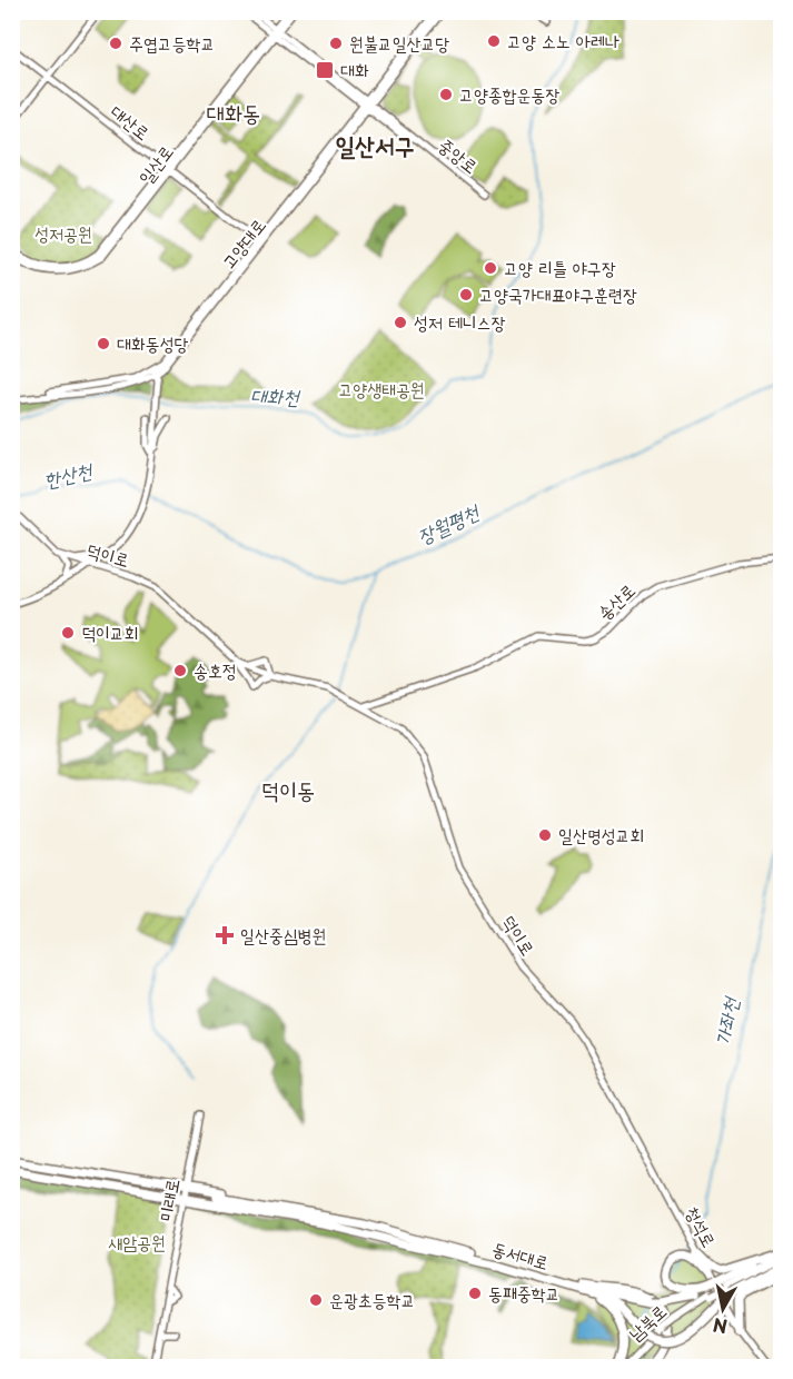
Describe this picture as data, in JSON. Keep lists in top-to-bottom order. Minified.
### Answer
{"streets":{"highway":["동서대로"],"main road":["대산로","중앙로","일산로","고양대로","덕이로","송산로","미래로","청석로","남북로"]},"crossings":[["대산로","일산로"],["대산로","고양대로"],["중앙로","일산로"],["중앙로","고양대로"],["덕이로","송산로"],["덕이로","청석로"],["동서대로","남북로"]],"districts":["대화동","일산서구","덕이동"],"water":["대화천","한산천","장월평천","가좌천"],"parks":["성저공원","고양생태공원","새암공원"],"places":{"other":["고양 소노 아레나","주엽고등학교","원불교일산교당","고양종합운동장","고양 리틀 야구장","고양국가대표야구훈련장","성저 테니스장","대화동성당","덕이교회","송호정","일산명성교회","동패중학교","운광초등학교"],"transit":["대화"],"health":["일산중심병원"]},"north":"bottom"}
